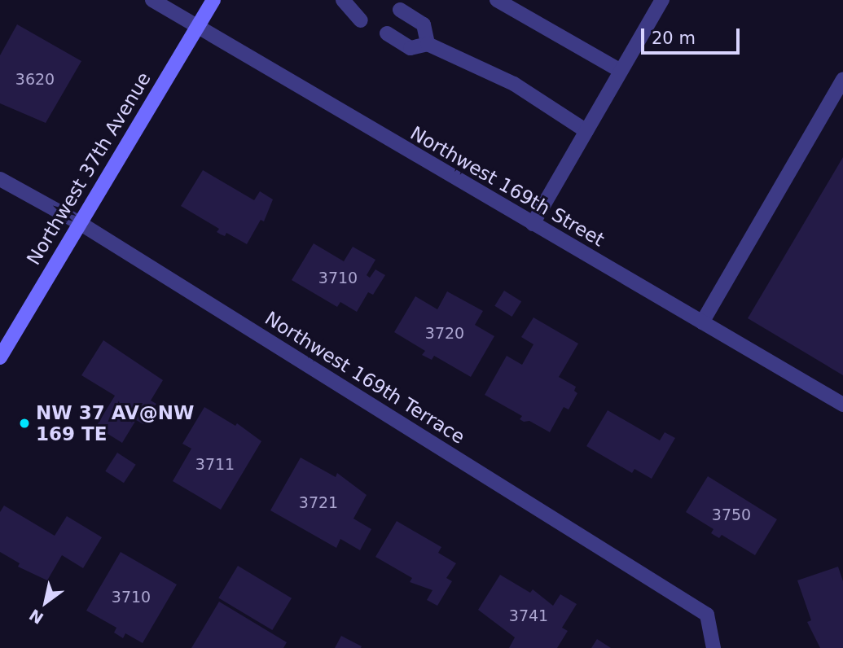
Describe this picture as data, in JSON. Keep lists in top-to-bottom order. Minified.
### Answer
{"streets":{"main road":["Northwest 37th Avenue"],"street":["Northwest 169th Street","Northwest 169th Terrace"]},"crossings":[["Northwest 37th Avenue","Northwest 169th Street"],["Northwest 37th Avenue","Northwest 169th Terrace"]],"places":["NW 37 AV@NW 169 TE"],"house_numbers":["3620","3710","3720","3711","3721","3750","3710","3741"],"scale_bar":"20 m","north":"bottom left"}
